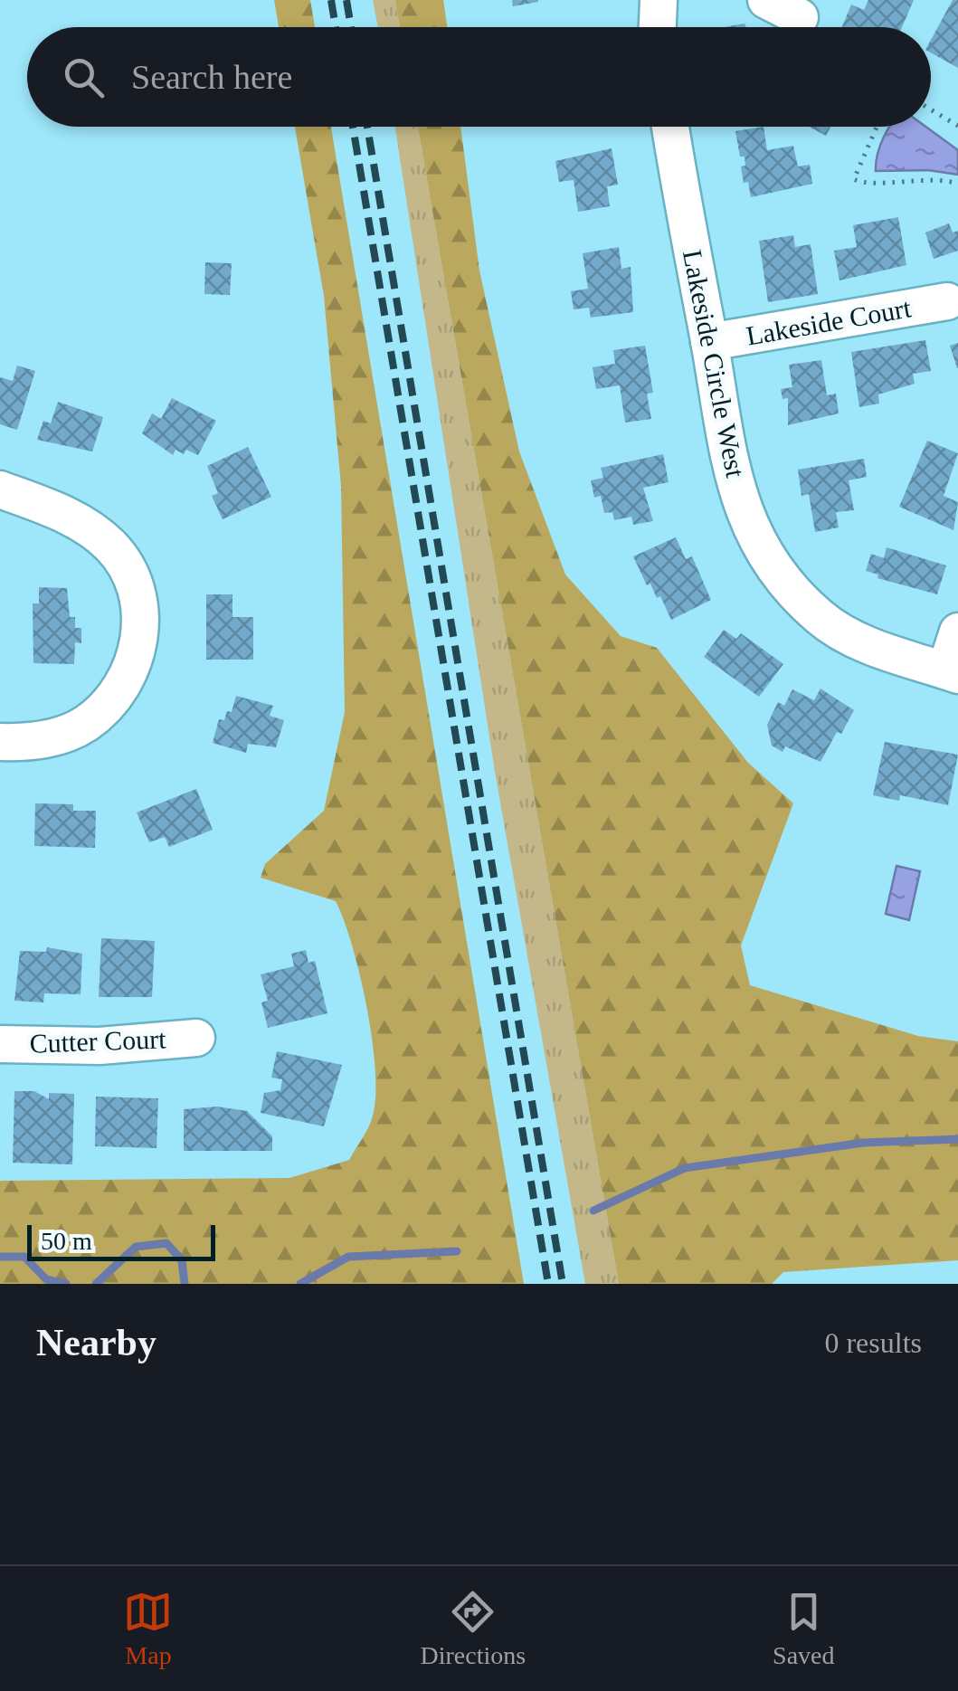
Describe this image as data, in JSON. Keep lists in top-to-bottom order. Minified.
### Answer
{"streets":{"street":["Lakeside Court","Lakeside Circle West","Cutter Court"]},"crossings":[["Lakeside Court","Lakeside Circle West"]],"scale_bar":"50 m","page":{"search":"Search here","scale":"50 m","heading":["Nearby","0 results"],"nav":["Map","Directions","Saved"]}}
